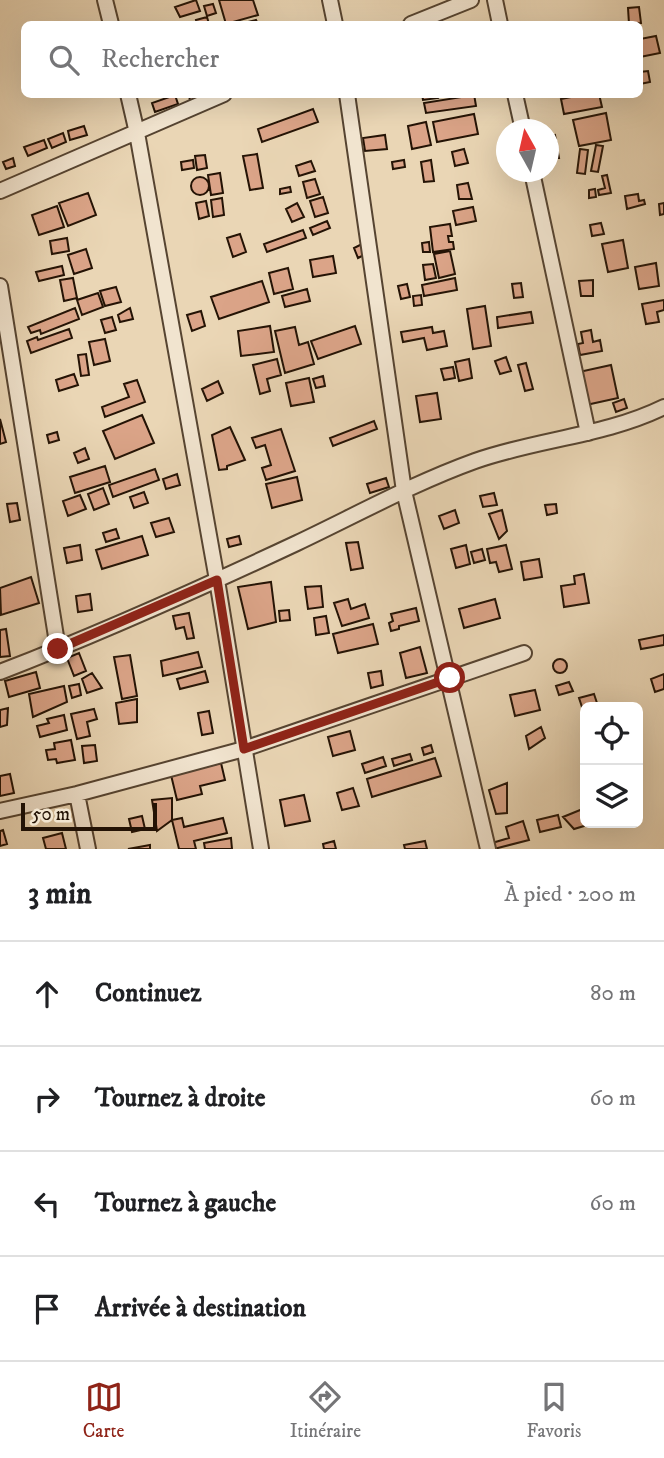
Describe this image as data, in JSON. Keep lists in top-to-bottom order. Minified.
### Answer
{"scale_bar":"50 m","north":"top","page":{"search":"Rechercher","scale":"50 m","heading":["3 min","À pied · 200 m"],"list":[["Continuez","80 m"],["Tournez à droite","60 m"],["Tournez à gauche","60 m"],"Arrivée à destination"],"nav":["Carte","Itinéraire","Favoris"]}}
